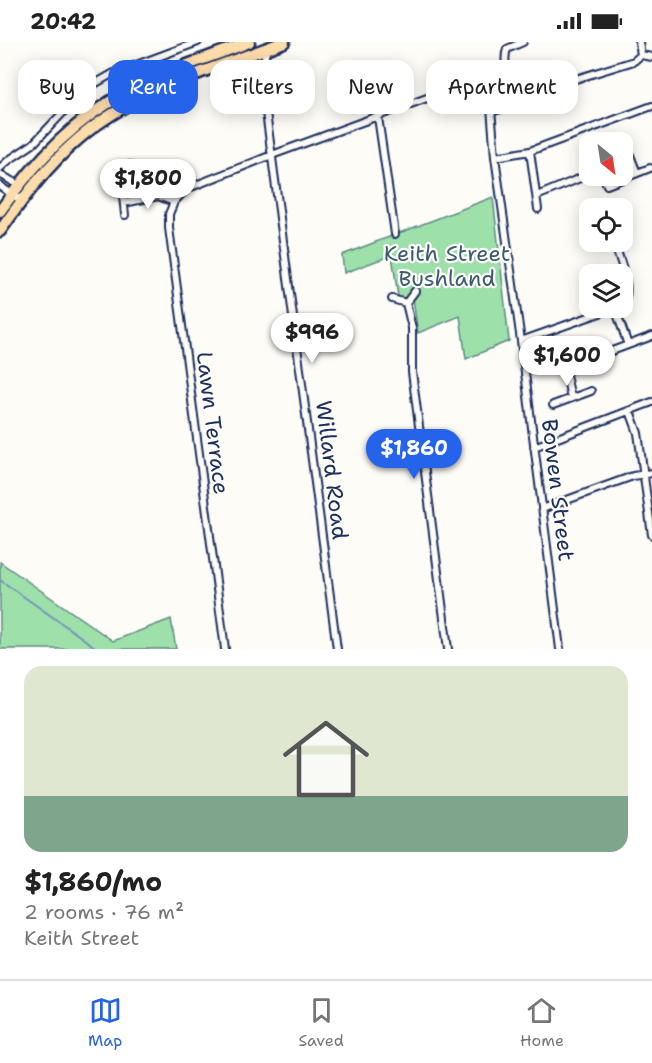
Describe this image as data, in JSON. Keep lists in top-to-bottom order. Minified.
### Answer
{"streets":{"street":["Lawn Terrace","Willard Road","Bowen Street"]},"parks":["Keith Street Bushland"],"north":"bottom right","page":{"status":"20:42","chip":["Buy","Rent","Filters","New","Apartment"],"price":["$1,800","$996","$1,600","$1,860"],"list":[{"name":"$1,860/mo","note":"2 rooms · 76 m² · Keith Street"}],"tabs":["Map","Saved","Home"]}}
